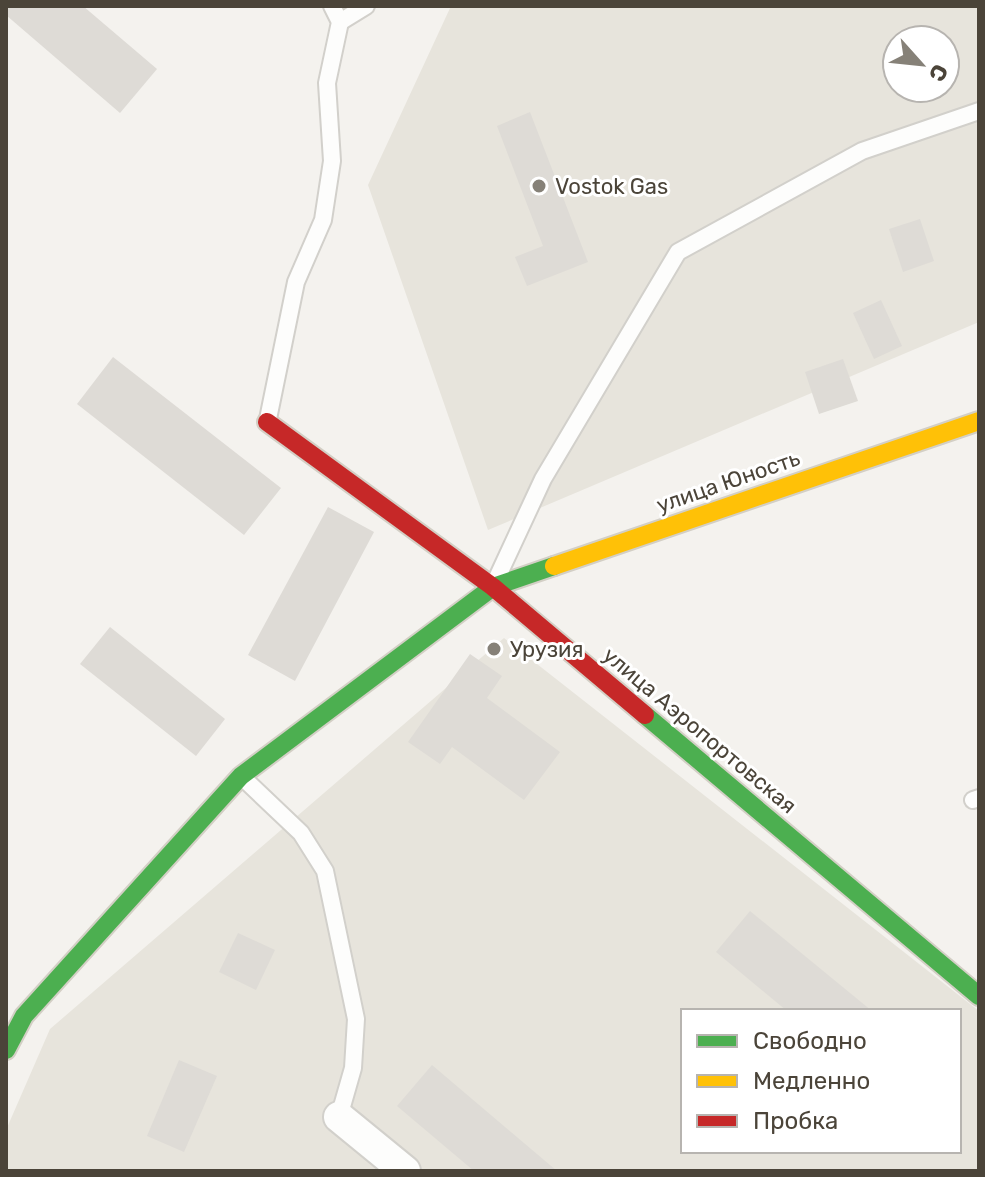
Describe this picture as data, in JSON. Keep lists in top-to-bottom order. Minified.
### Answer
{"streets":{"street":["улица Юность","улица Аэропортовская"]},"crossings":[["улица Юность","улица Аэропортовская"]],"places":["Vostok Gas","Урузия"],"legend":["Свободно","Медленно","Пробка"],"north":"bottom right"}
